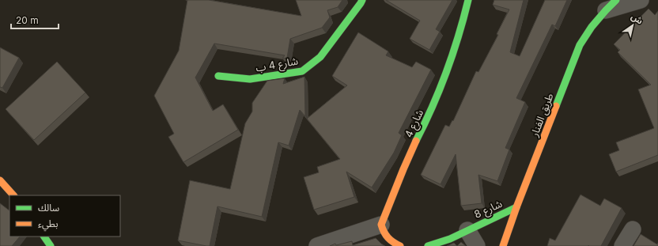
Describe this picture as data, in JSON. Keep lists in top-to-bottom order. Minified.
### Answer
{"streets":{"street":["شارع 4 ب","طريق الفنار","شارع 4","شارع 8"]},"crossings":[["طريق الفنار","شارع 8"]],"legend":["سالك","بطيء"],"scale_bar":"20 m","north":"top right"}
